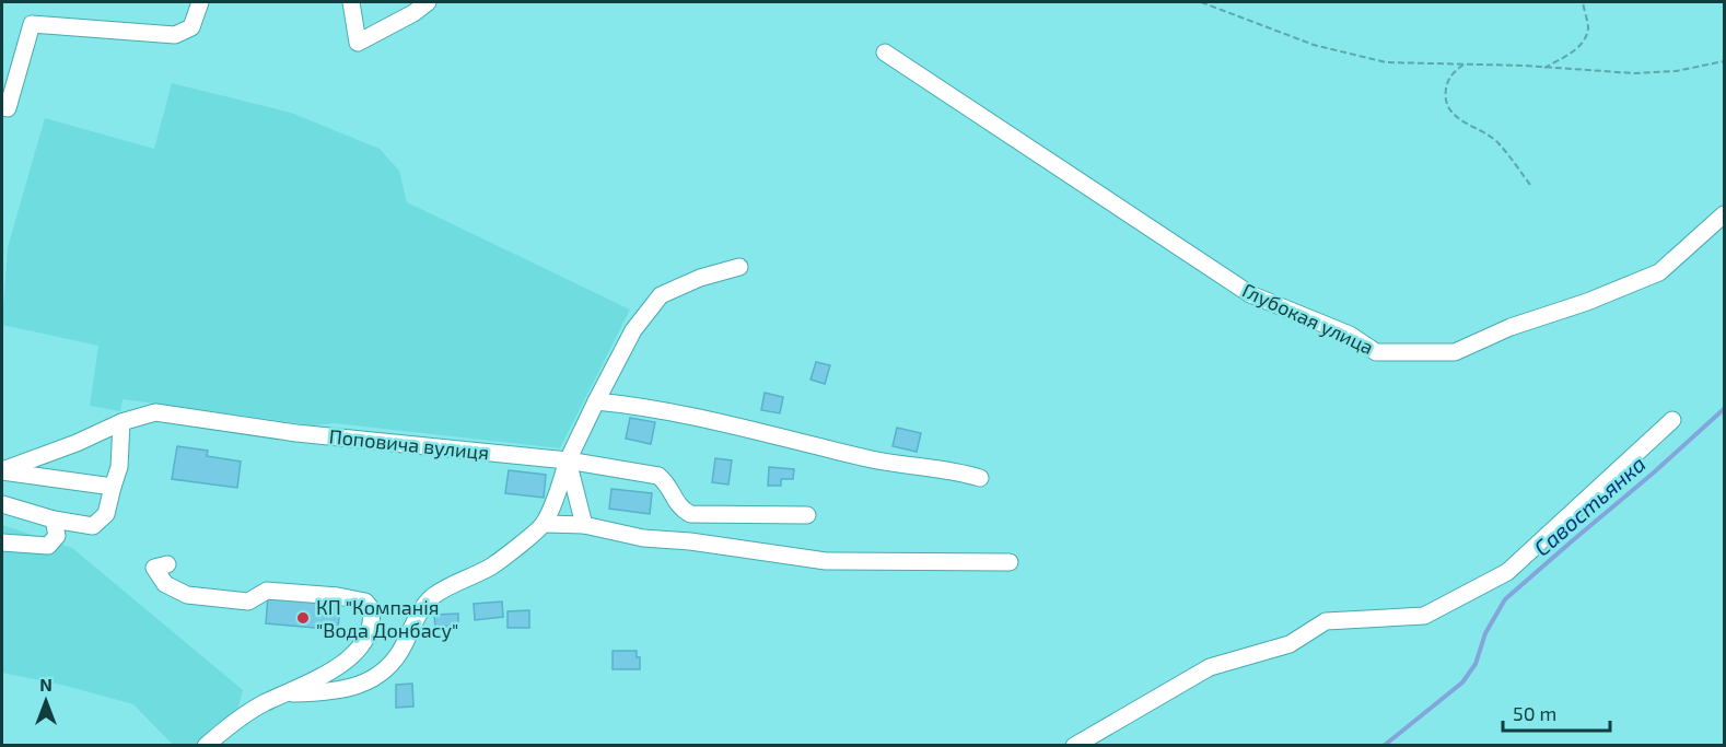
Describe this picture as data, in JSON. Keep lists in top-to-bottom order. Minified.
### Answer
{"streets":{"street":["Глубокая улица","Поповича вулиця"]},"water":["Савостьянка"],"places":["КП \"Компанія \"Вода Донбасу\""],"scale_bar":"50 m","north":"top"}
